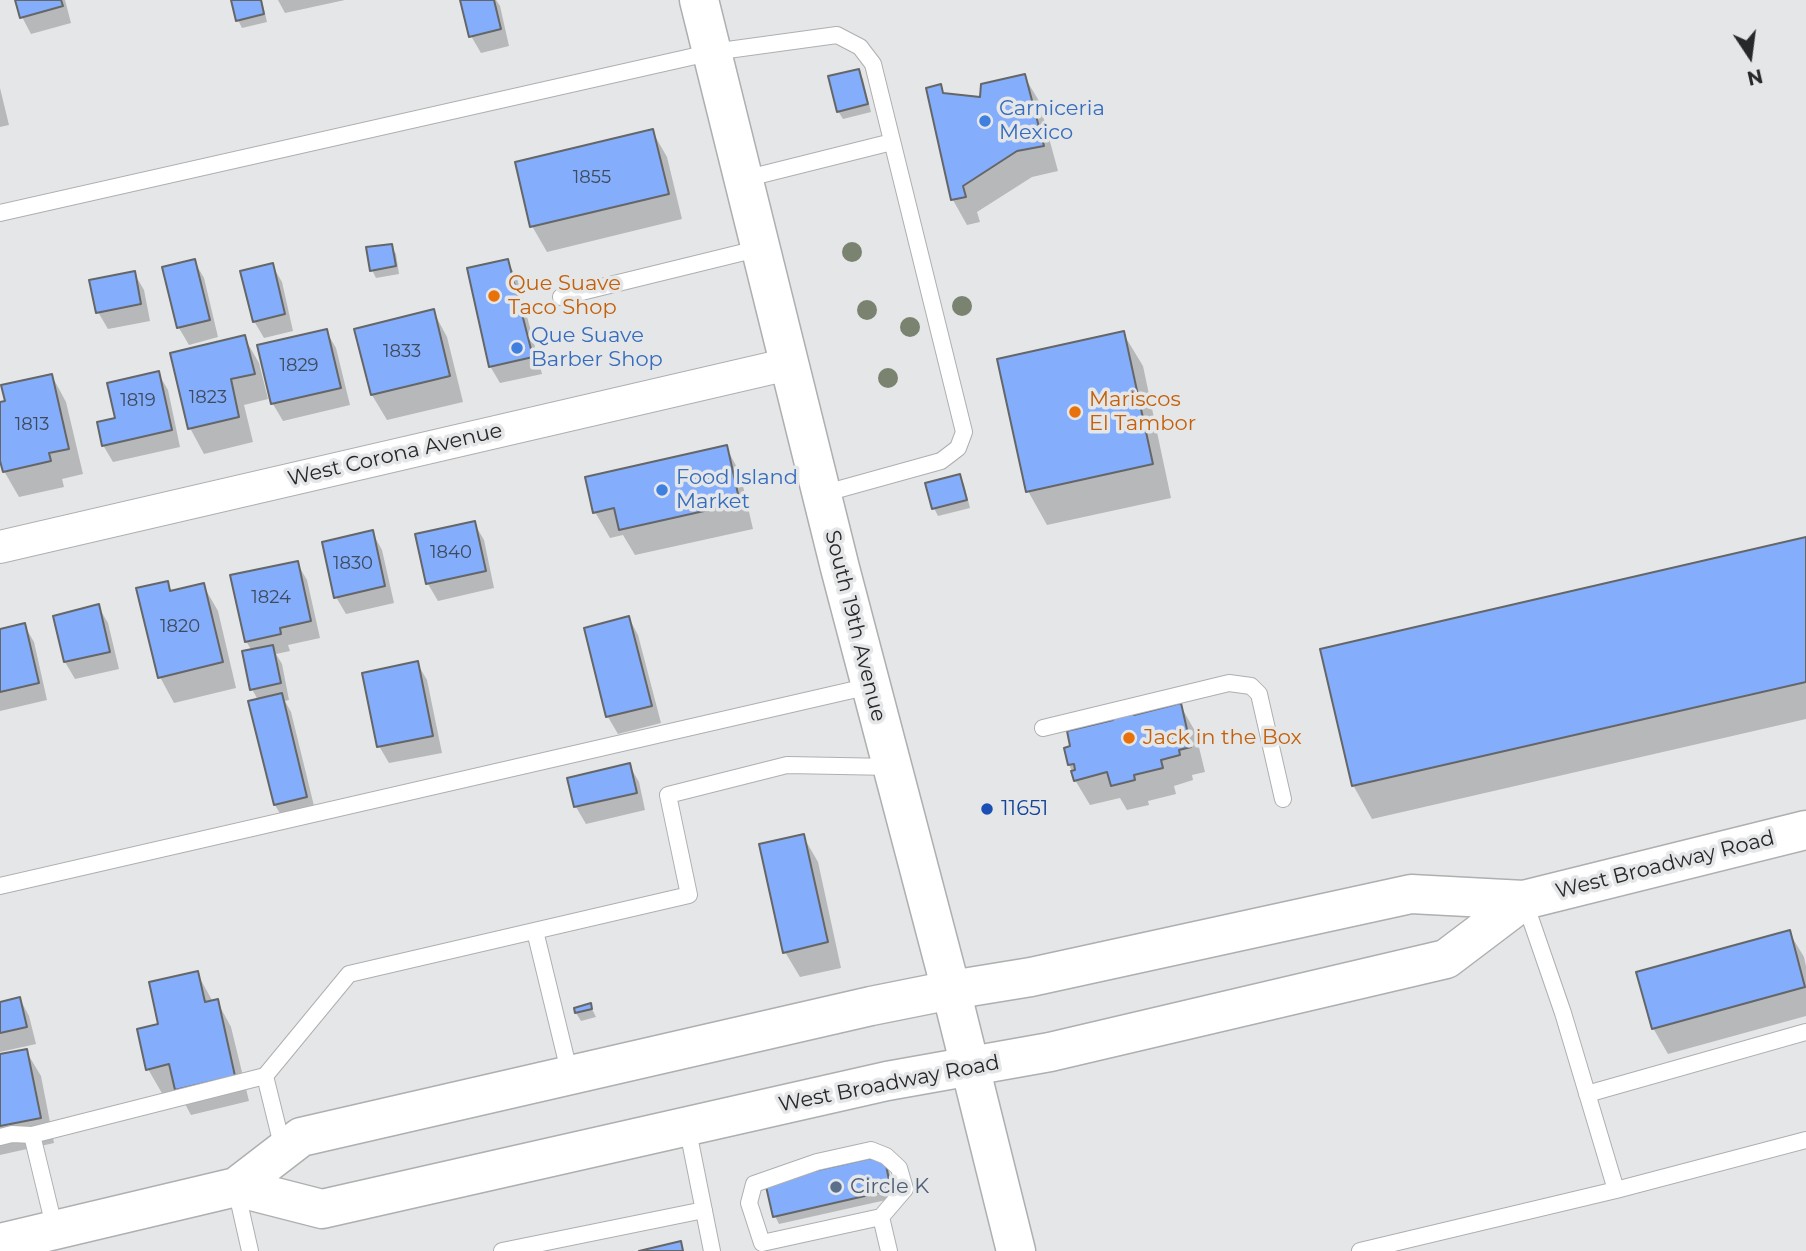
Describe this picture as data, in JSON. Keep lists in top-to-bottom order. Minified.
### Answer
{"streets":{"main road":["South 19th Avenue","West Broadway Road"],"street":["West Corona Avenue"]},"crossings":[["West Corona Avenue","South 19th Avenue"],["South 19th Avenue","West Broadway Road"]],"places":["Carniceria Mexico","Que Suave Taco Shop","Que Suave Barber Shop","Mariscos El Tambor","Food Island Market","Jack in the Box","11651","Circle K"],"house_numbers":["1855","1833","1829","1823","1819","1813","1840","1830","1824","1820"],"north":"bottom"}
